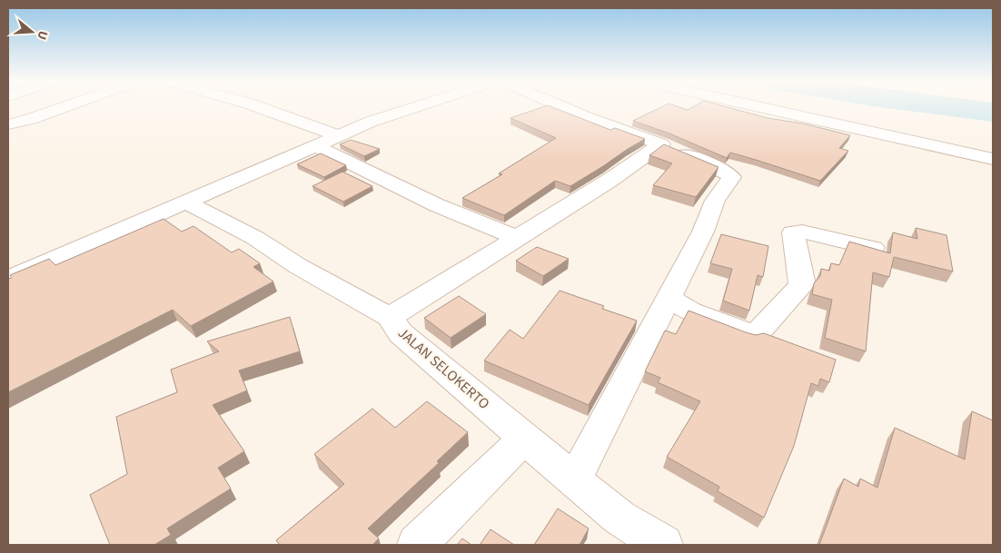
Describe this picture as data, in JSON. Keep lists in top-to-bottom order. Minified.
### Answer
{"streets":{"street":["JALAN SELOKERTO"]},"north":"right"}
